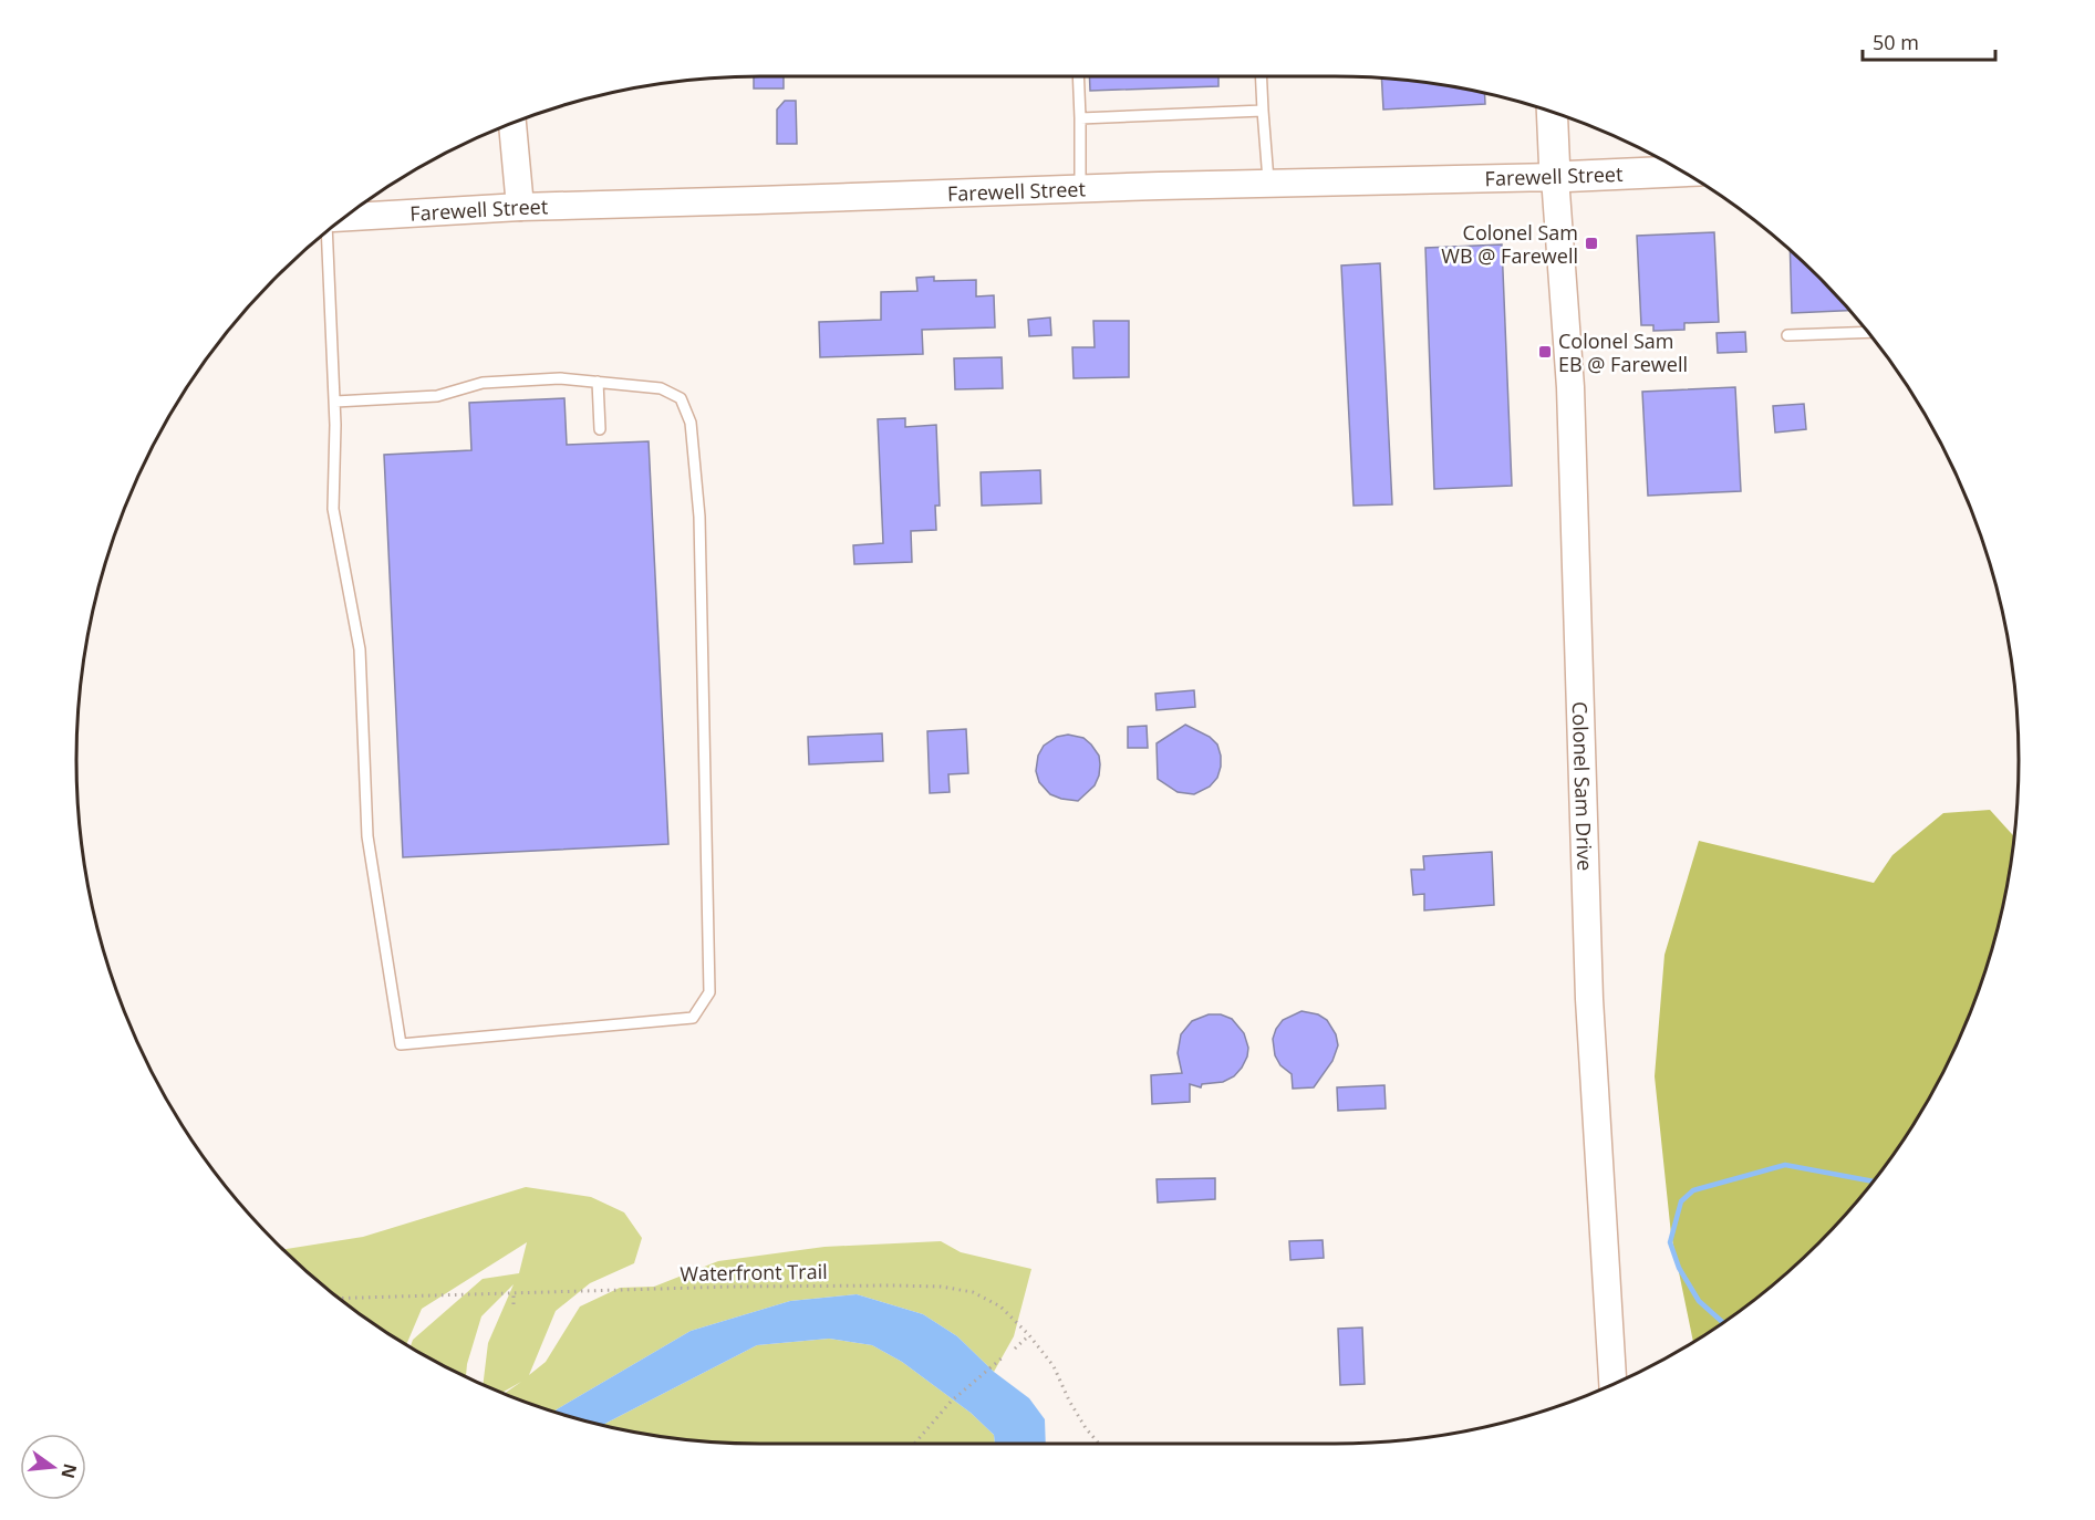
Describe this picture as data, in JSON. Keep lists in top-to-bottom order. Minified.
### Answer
{"streets":{"main road":["Farewell Street"],"street":["Colonel Sam Drive"],"path":["Waterfront Trail"]},"crossings":[["Farewell Street","Colonel Sam Drive"]],"places":{"transit":["Colonel Sam WB @ Farewell","Colonel Sam EB @ Farewell"]},"scale_bar":"50 m","north":"right"}
